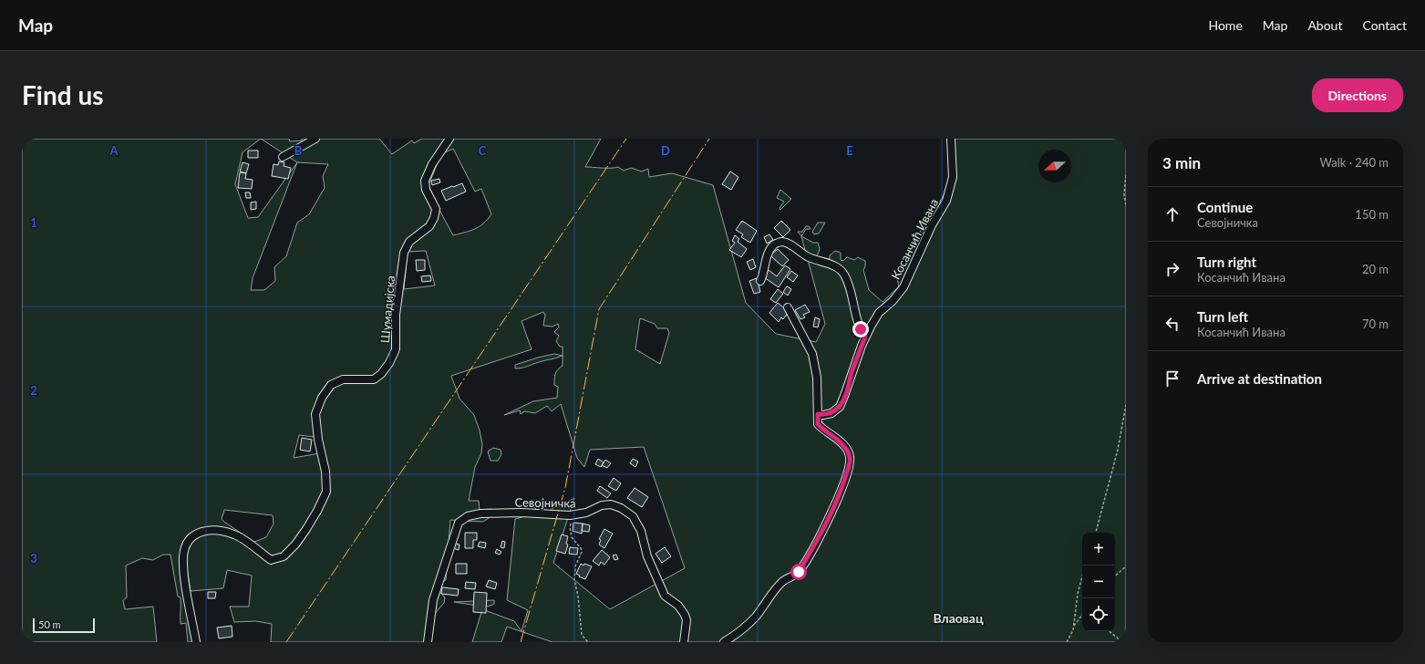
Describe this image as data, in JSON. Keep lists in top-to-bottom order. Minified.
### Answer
{"streets":{"street":["Косанчић Ивана","Шумадијска","Севојничка"]},"districts":["Влаовац"],"scale_bar":"50 m","north":"left","page":{"header":"Map","nav":["Home","Map","About","Contact"],"buttons":"Directions","title":"Find us","heading":["3 min","Walk · 240 m"],"list":[["Continue","Севојничка","150 m"],["Turn right","Косанчић Ивана","20 m"],["Turn left","Косанчић Ивана","70 m"],"Arrive at destination"],"map_buttons":["+","−"],"scale":"50 m"},"grid":{"columns":["A","B","C","D","E"],"rows":["1","2","3"]}}
